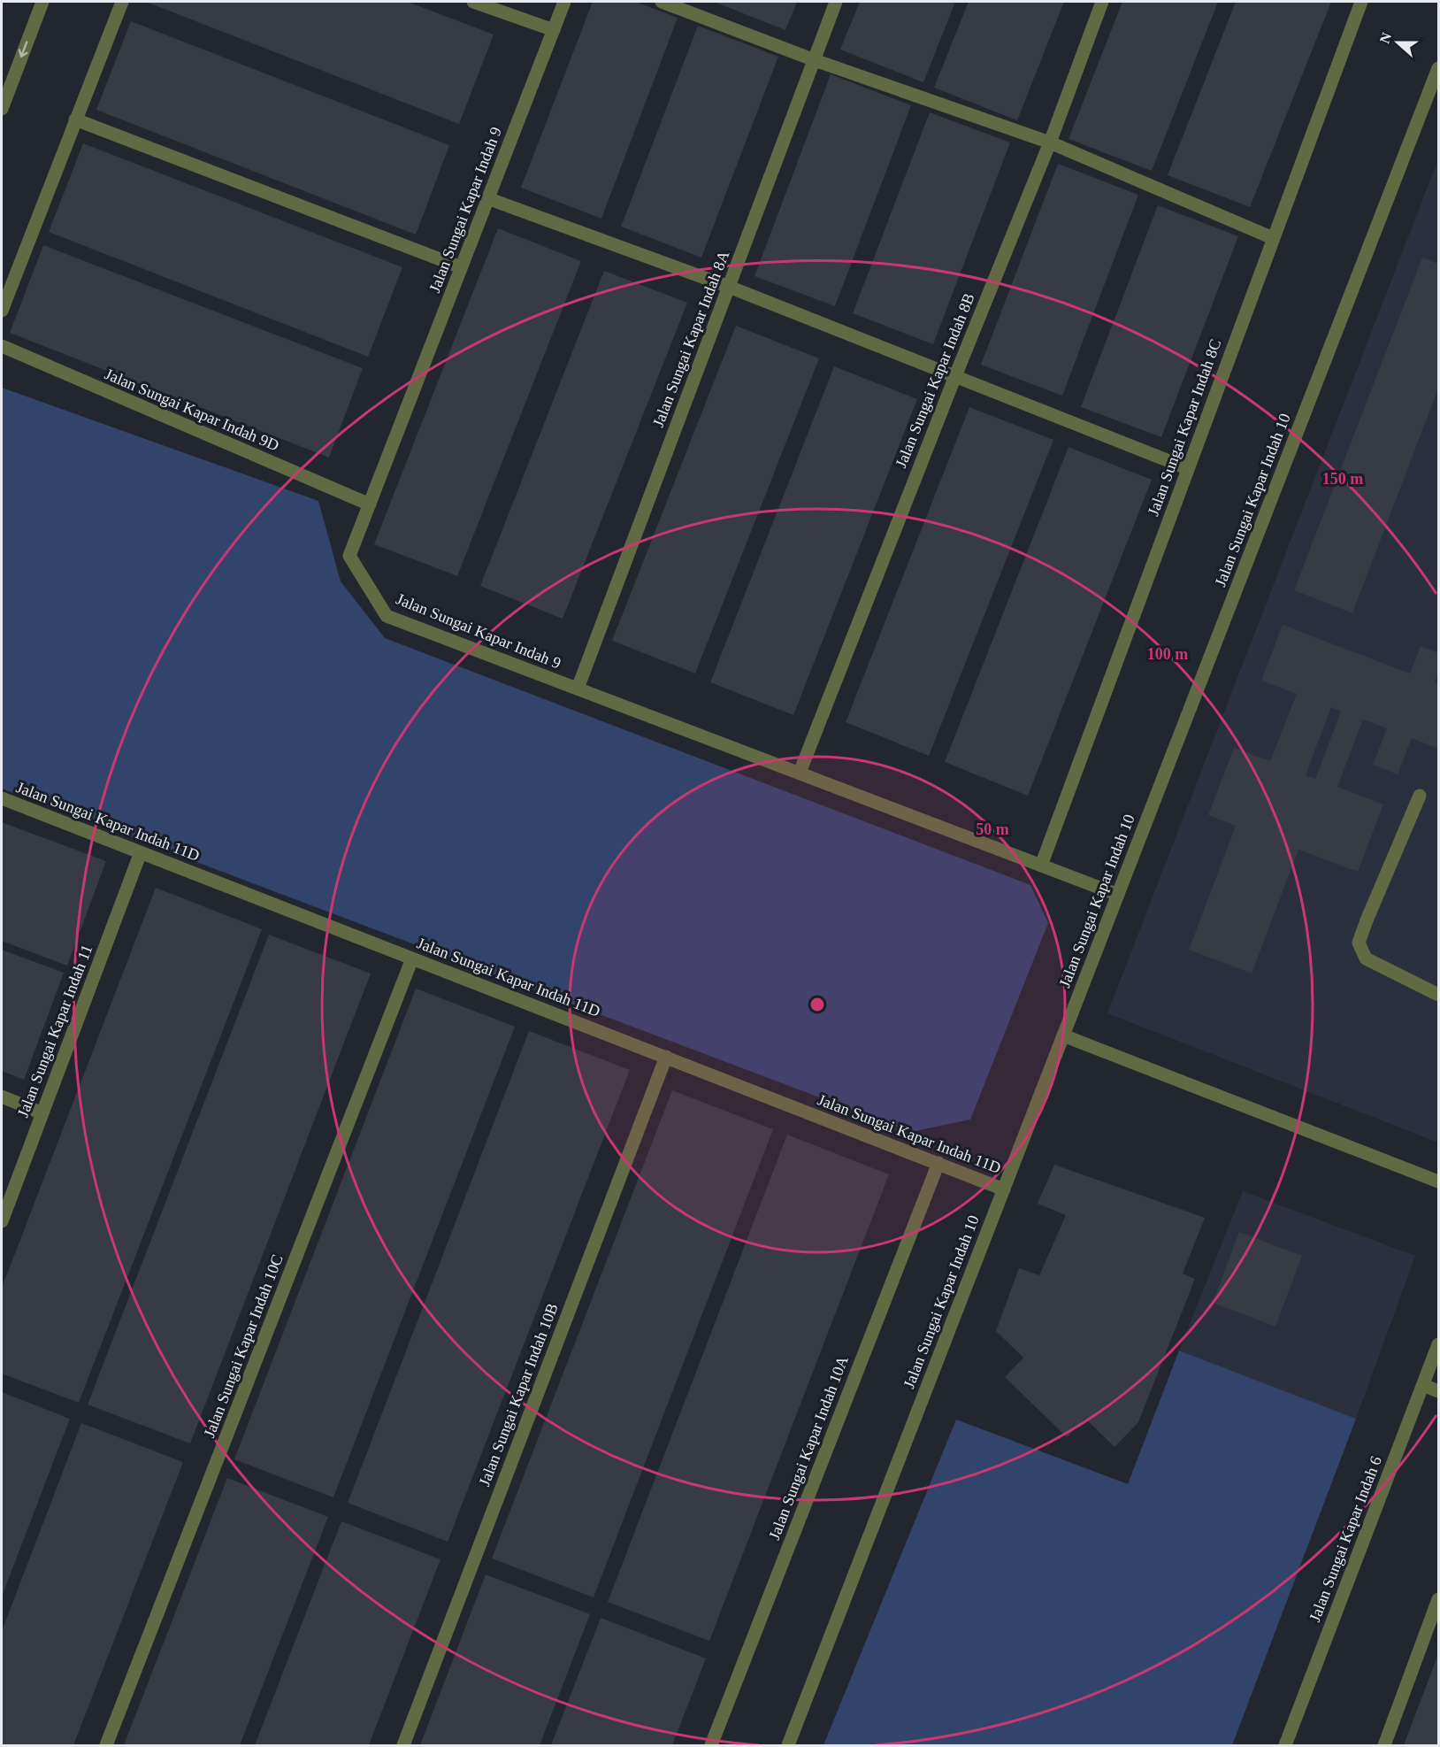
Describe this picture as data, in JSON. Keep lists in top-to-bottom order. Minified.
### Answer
{"streets":{"street":["Jalan Sungai Kapar Indah 9","Jalan Sungai Kapar Indah 8A","Jalan Sungai Kapar Indah 8B","Jalan Sungai Kapar Indah 9D","Jalan Sungai Kapar Indah 8C","Jalan Sungai Kapar Indah 10","Jalan Sungai Kapar Indah 11D","Jalan Sungai Kapar Indah 11","Jalan Sungai Kapar Indah 10C","Jalan Sungai Kapar Indah 10B","Jalan Sungai Kapar Indah 10A","Jalan Sungai Kapar Indah 6"]},"crossings":[["Jalan Sungai Kapar Indah 9","Jalan Sungai Kapar Indah 8A"],["Jalan Sungai Kapar Indah 9","Jalan Sungai Kapar Indah 8B"],["Jalan Sungai Kapar Indah 9","Jalan Sungai Kapar Indah 9D"],["Jalan Sungai Kapar Indah 9","Jalan Sungai Kapar Indah 8C"],["Jalan Sungai Kapar Indah 9","Jalan Sungai Kapar Indah 10"],["Jalan Sungai Kapar Indah 10","Jalan Sungai Kapar Indah 11D"],["Jalan Sungai Kapar Indah 11D","Jalan Sungai Kapar Indah 11"],["Jalan Sungai Kapar Indah 11D","Jalan Sungai Kapar Indah 10C"],["Jalan Sungai Kapar Indah 11D","Jalan Sungai Kapar Indah 10B"],["Jalan Sungai Kapar Indah 11D","Jalan Sungai Kapar Indah 10A"]],"north":"left","rings":["150 m","100 m","50 m"]}
